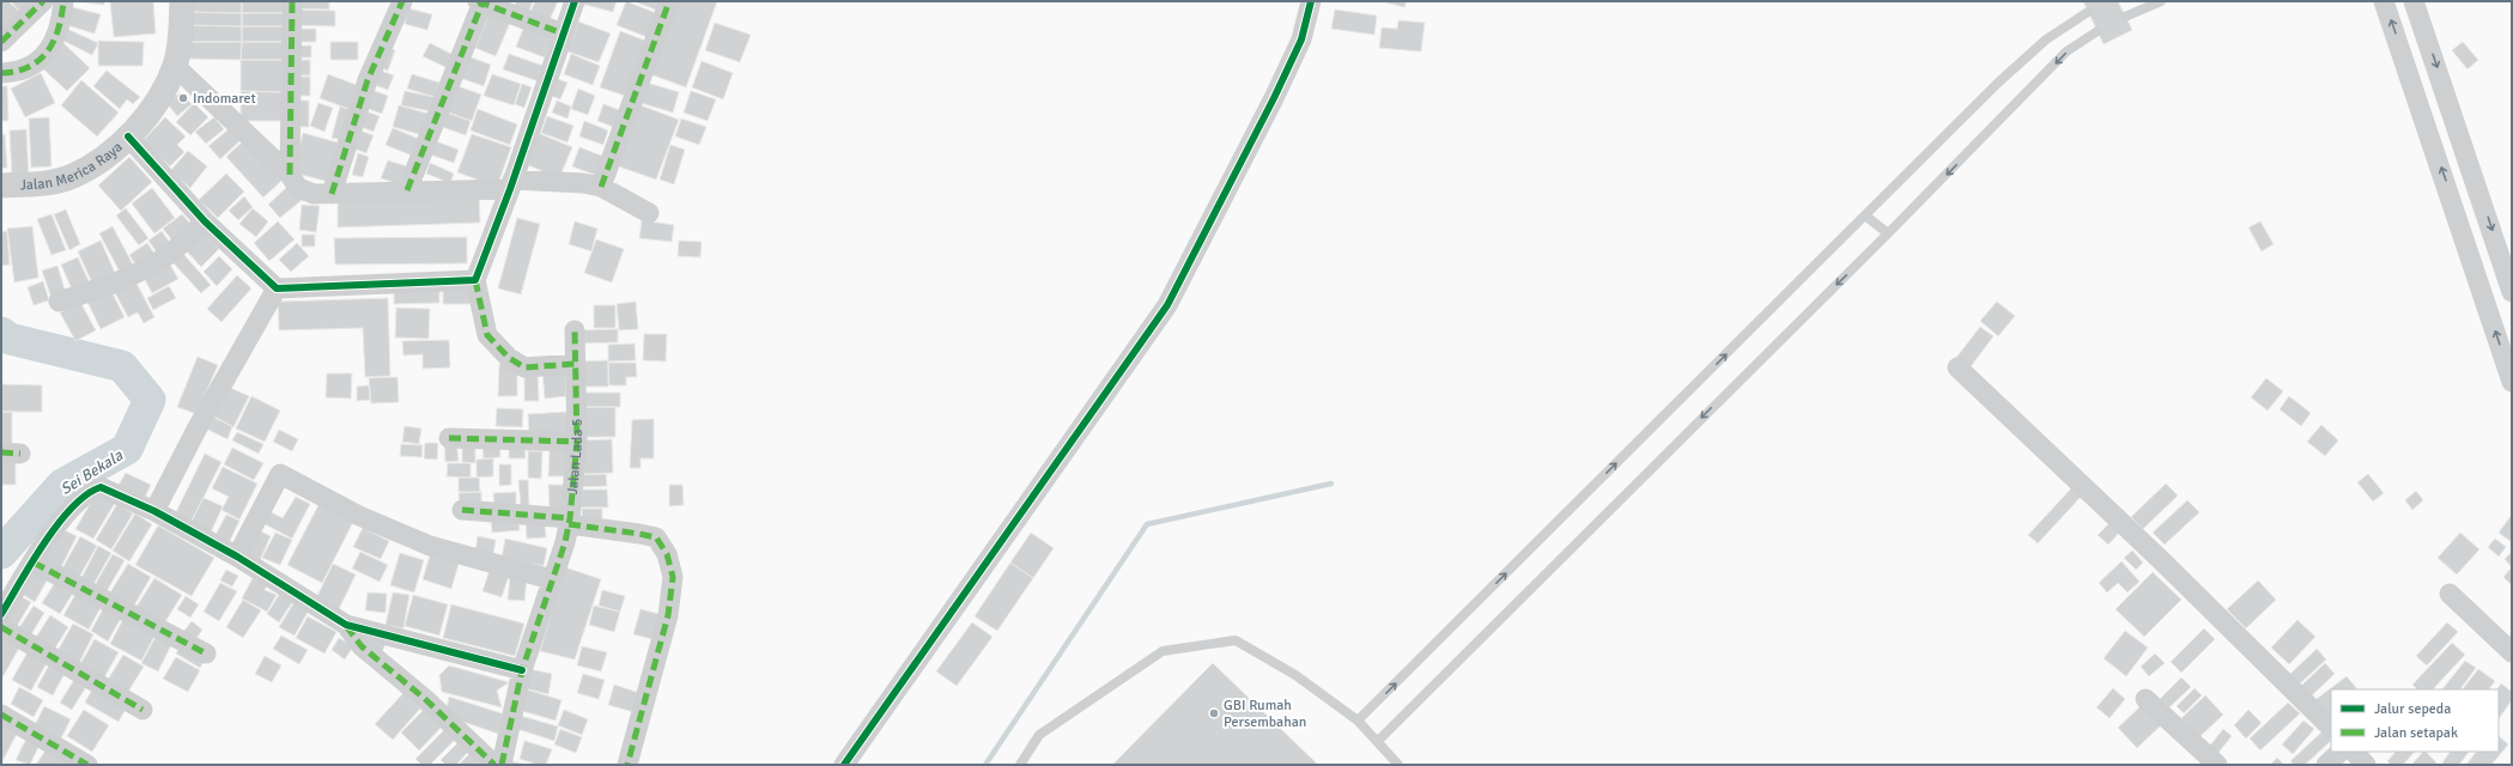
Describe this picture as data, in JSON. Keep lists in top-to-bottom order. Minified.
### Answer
{"streets":{"street":["Jalan Merica Raya","Jalan Lada 5"]},"water":["Sei Bekala"],"places":["Indomaret","GBI Rumah Persembahan"],"legend":["Jalur sepeda","Jalan setapak"]}
